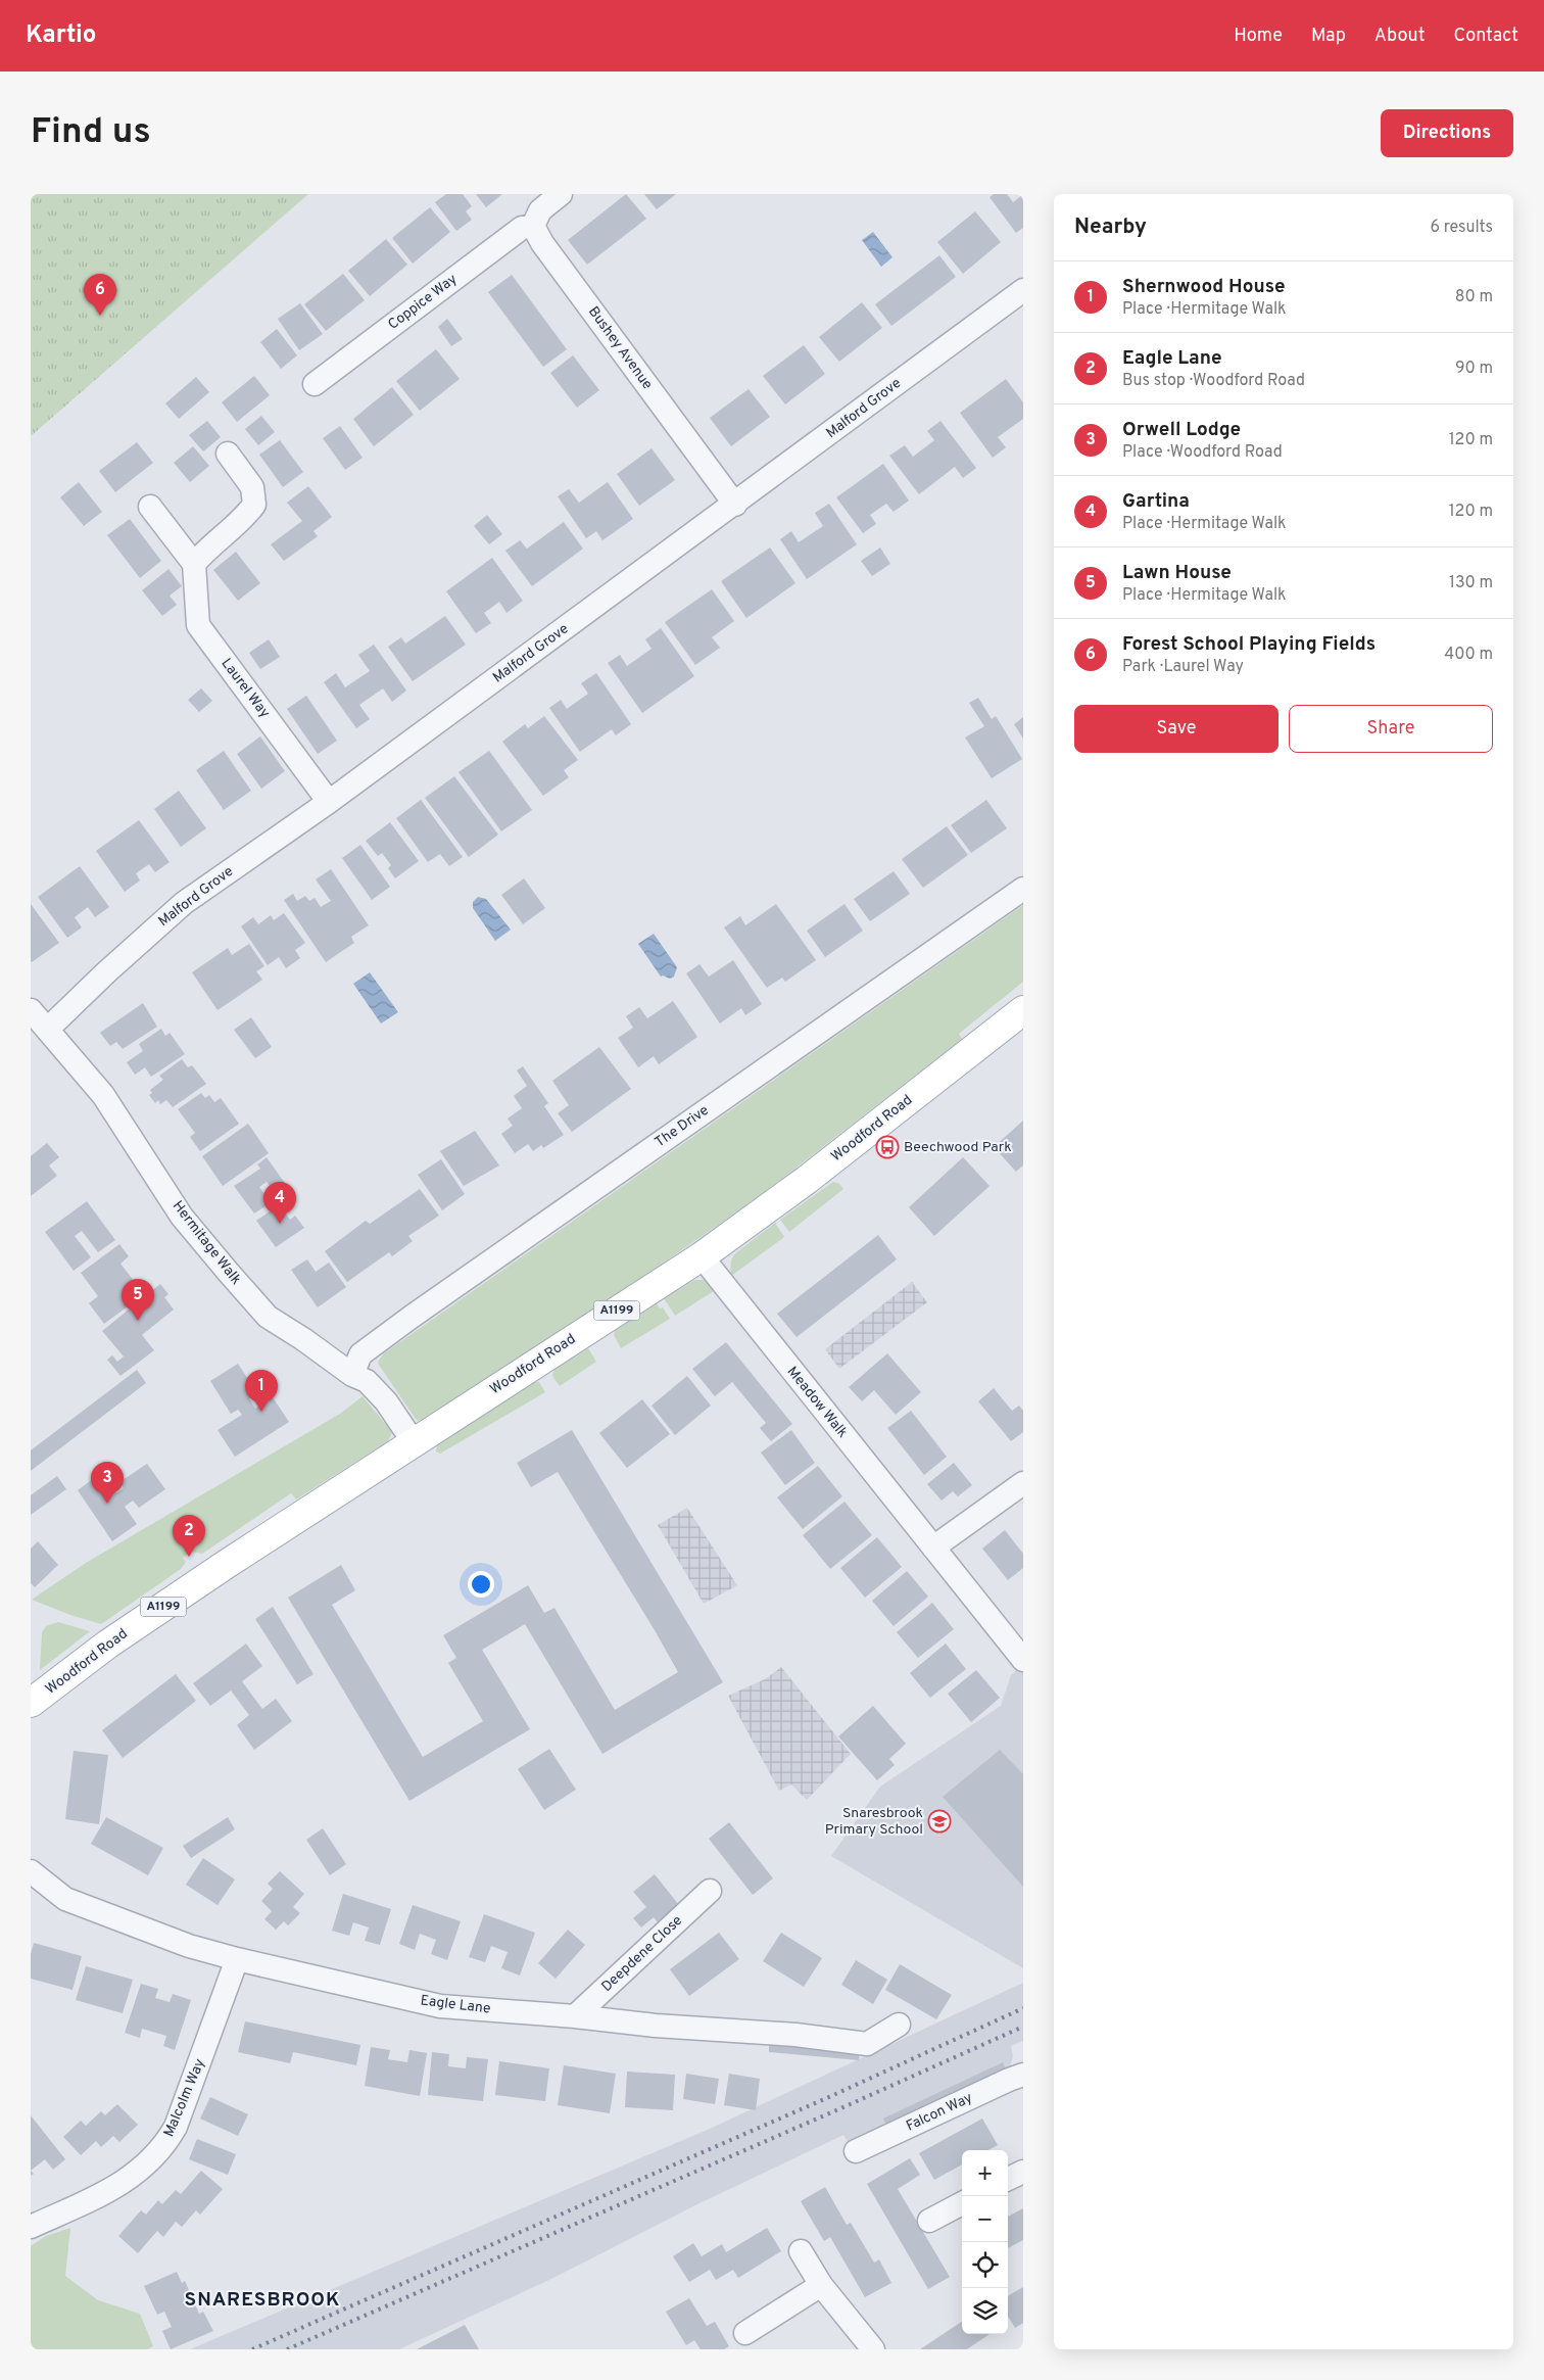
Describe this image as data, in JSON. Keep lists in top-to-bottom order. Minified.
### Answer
{"streets":{"main road":["Woodford Road","A1199"],"street":["Coppice Way","Bushey Avenue","Malford Grove","Laurel Way","The Drive","Hermitage Walk","Meadow Walk","Deepdene Close","Eagle Lane","Malcolm Way","Falcon Way"]},"crossings":[["Coppice Way","Bushey Avenue"],["Bushey Avenue","Malford Grove"],["Malford Grove","Laurel Way"],["Malford Grove","Hermitage Walk"],["The Drive","Hermitage Walk"],["Woodford Road","Hermitage Walk"],["Woodford Road","Meadow Walk"],["Deepdene Close","Eagle Lane"],["Eagle Lane","Malcolm Way"]],"districts":["SNARESBROOK"],"places":{"bus stop":["Beechwood Park"],"school or university":["Snaresbrook Primary School"]},"page":{"header":"Kartio","nav":["Home","Map","About","Contact"],"buttons":["Directions",["Save","Share"]],"title":"Find us","heading":["Nearby","6 results"],"list":[{"mark":"1","name":"Shernwood House","note":"Place · Hermitage Walk","value":"80 m"},{"mark":"2","name":"Eagle Lane","note":"Bus stop · Woodford Road","value":"90 m"},{"mark":"3","name":"Orwell Lodge","note":"Place · Woodford Road","value":"120 m"},{"mark":"4","name":"Gartina","note":"Place · Hermitage Walk","value":"120 m"},{"mark":"5","name":"Lawn House","note":"Place · Hermitage Walk","value":"130 m"},{"mark":"6","name":"Forest School Playing Fields","note":"Park · Laurel Way","value":"400 m"}],"pins":["6","4","5","1","3","2"],"map_buttons":["+","−"]}}
